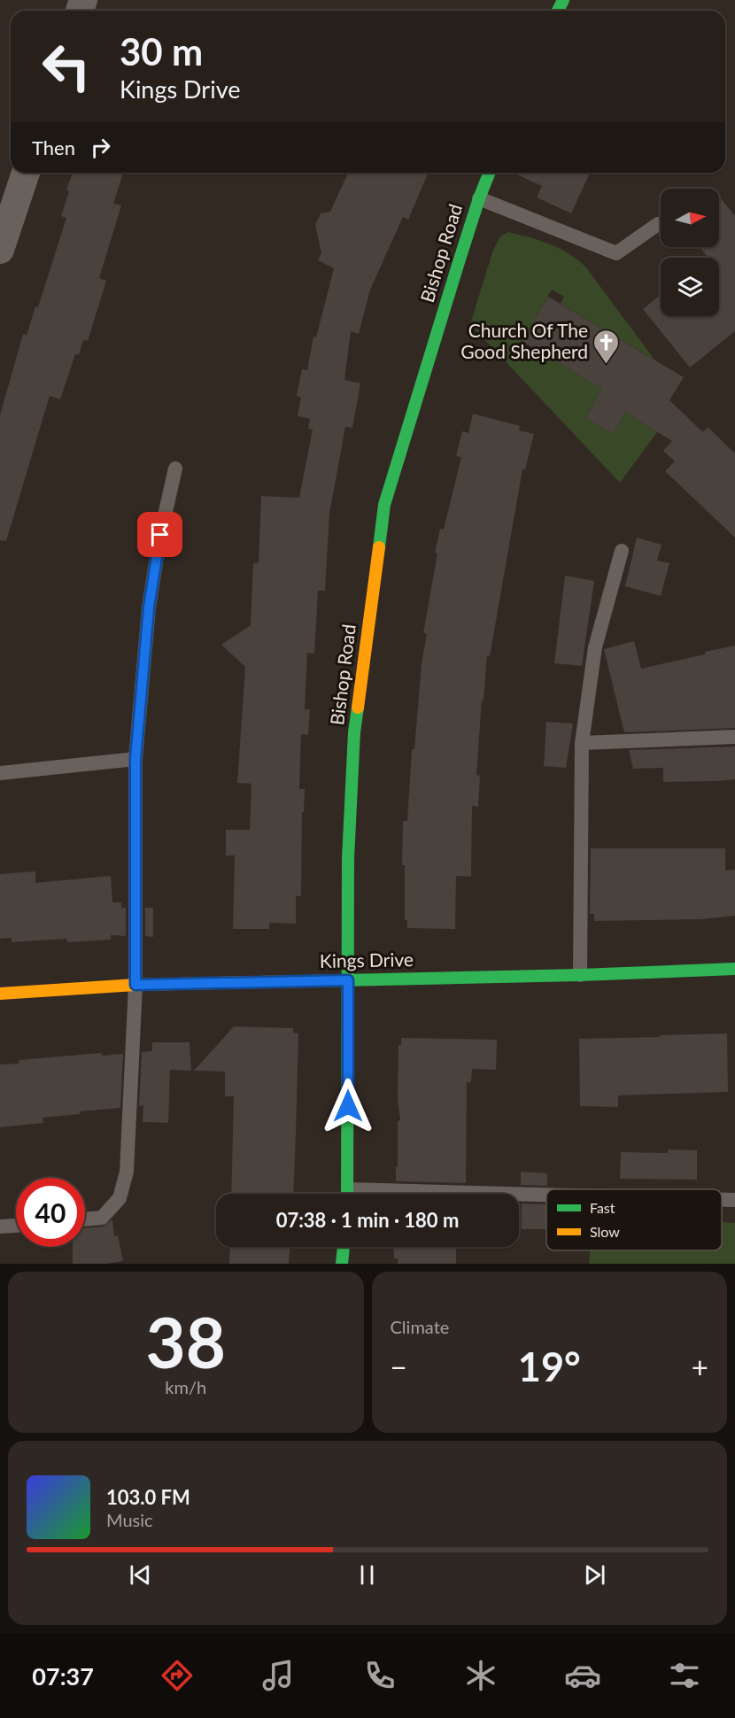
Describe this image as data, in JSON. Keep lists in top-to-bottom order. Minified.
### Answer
{"streets":{"street":["Bishop Road","Kings Drive"]},"crossings":[["Bishop Road","Kings Drive"]],"places":{"church":["Church Of The Good Shepherd"]},"legend":["Fast","Slow"],"north":"right","page":{"turn":["30 m","Kings Drive"],"then":"Then","limit":"40","trip":"07:38 · 1 min · 180 m","tile":[["38","km/h"],"Climate"],"heat":["−","19°","+"],"song":["103.0 FM","Music"],"tabs":"07:37"}}
